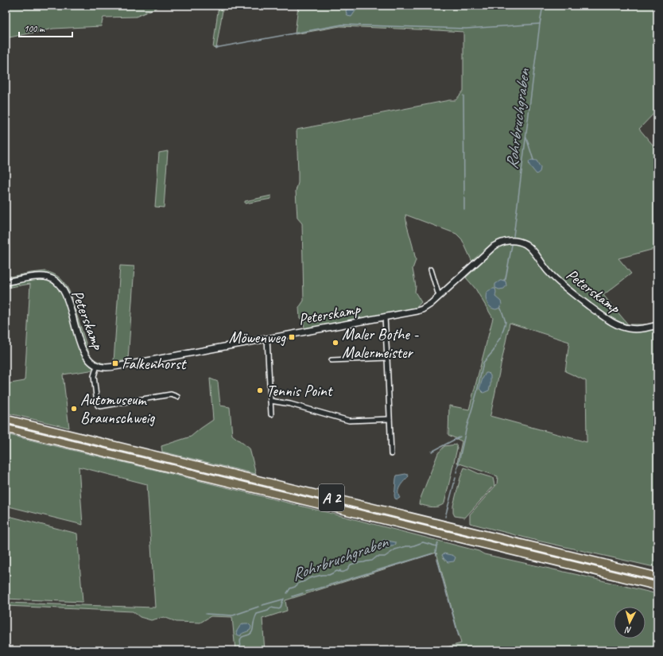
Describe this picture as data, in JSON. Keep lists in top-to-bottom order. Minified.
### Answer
{"streets":{"highway":["A 2"],"street":["Peterskamp"]},"water":["Rohrbruchgraben"],"places":{"transit":["Möwenweg","Falkenhorst"],"other":["Maler Bothe - Malermeister","Tennis Point","Automuseum Braunschweig"]},"scale_bar":"100 m","north":"bottom"}
